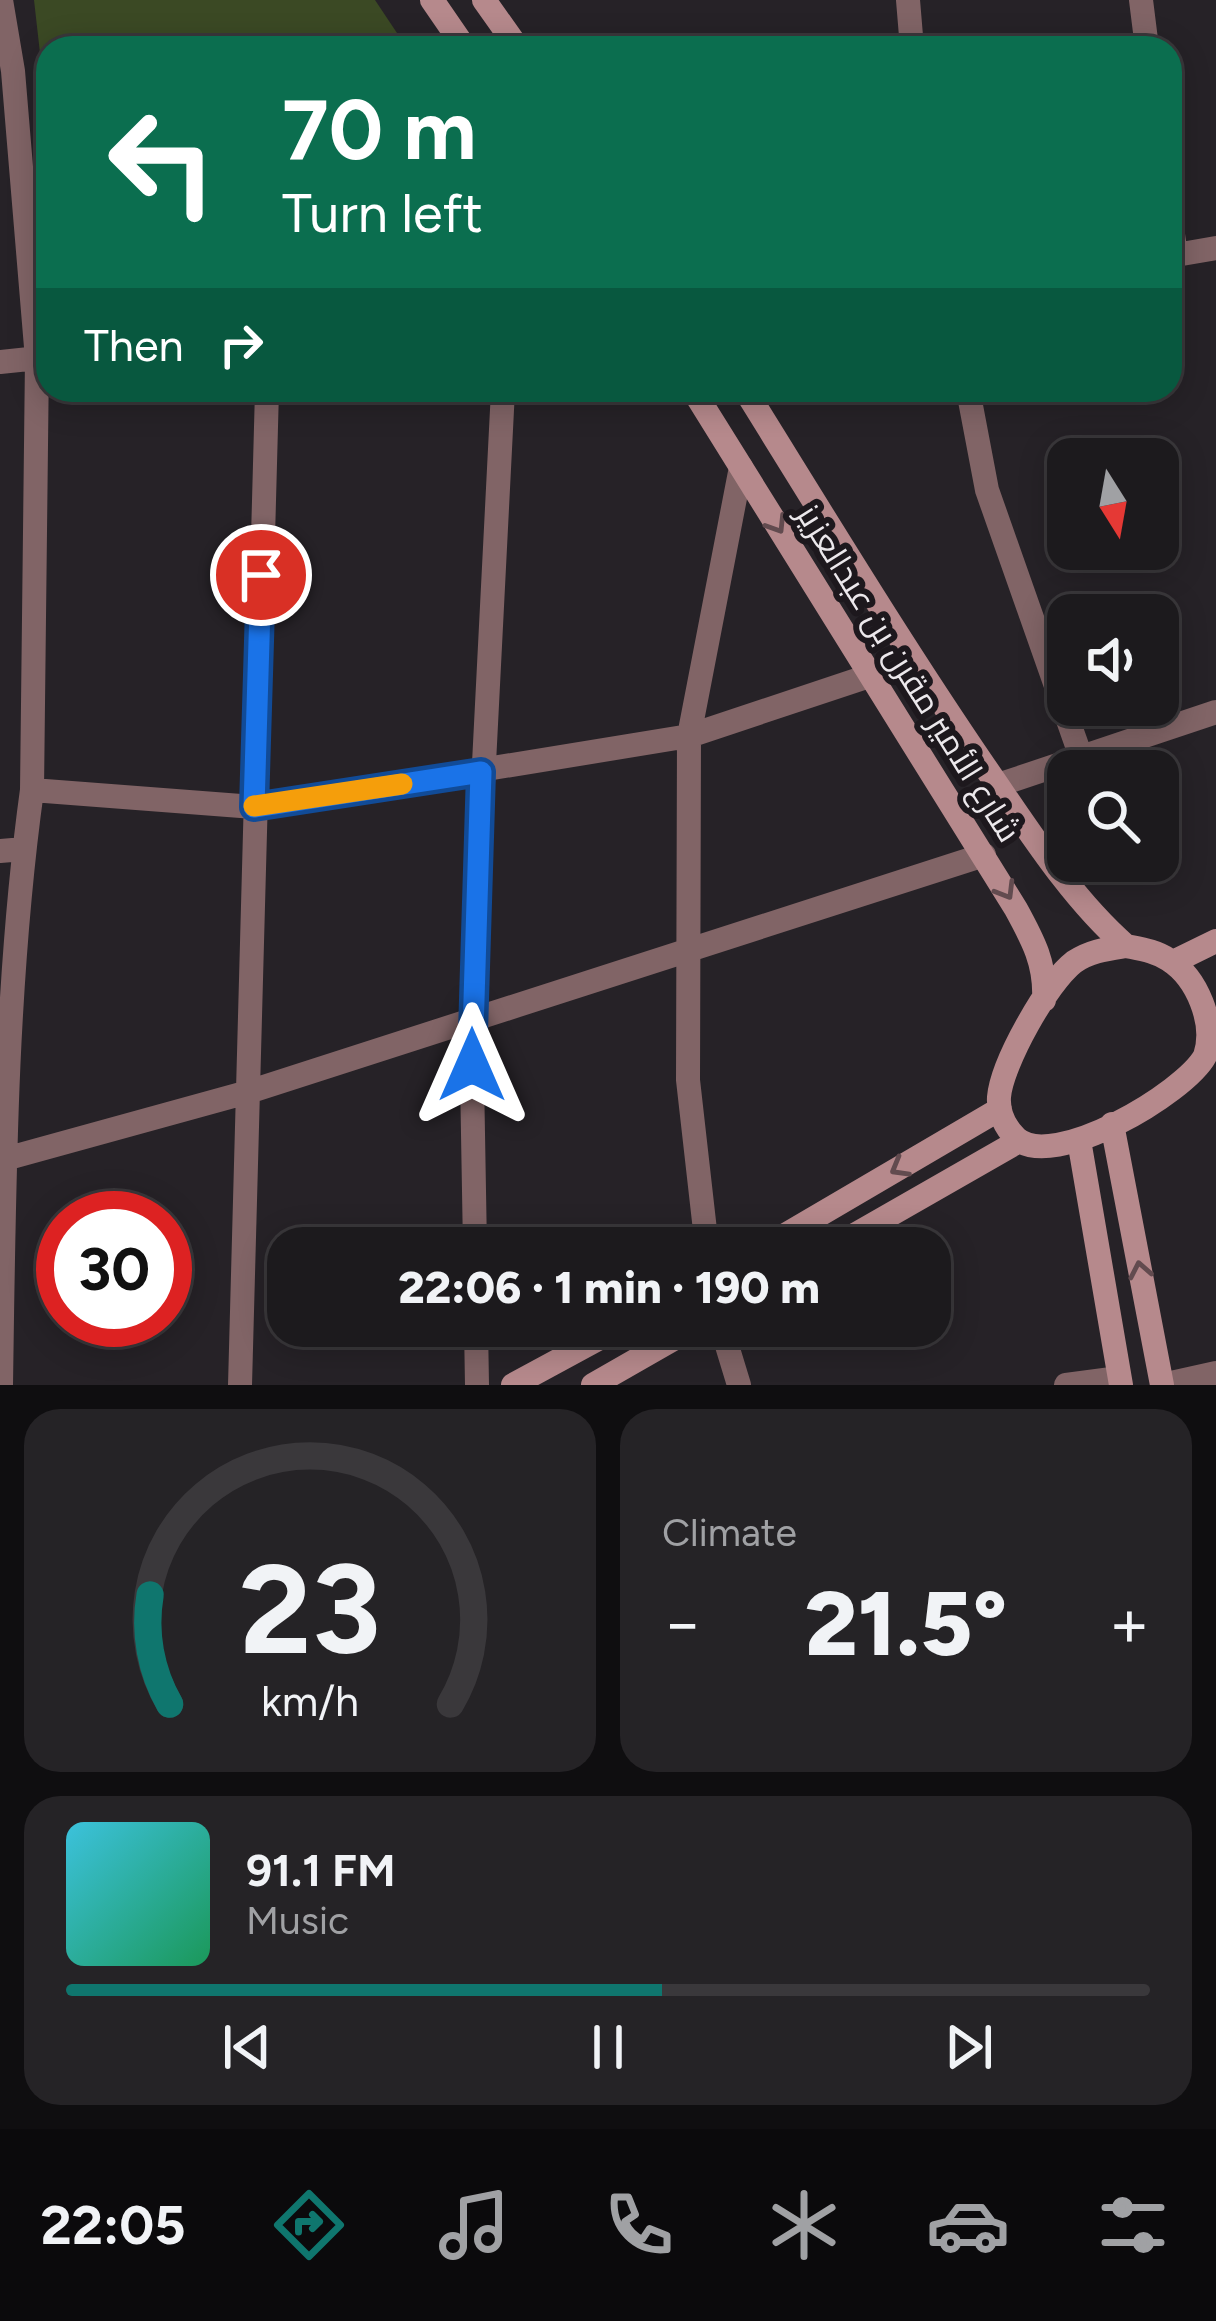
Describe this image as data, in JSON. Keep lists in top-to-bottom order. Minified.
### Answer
{"streets":{"street":["شارع الأمير مقرن بن عبدالعزيز"]},"north":"bottom","page":{"turn":["70 m","Turn left"],"then":"Then","limit":"30","trip":"22:06 · 1 min · 190 m","tile":"Climate","heat":["−","21.5°","+"],"song":["91.1 FM","Music"],"tabs":"22:05","gauge":["23","km/h"]}}
